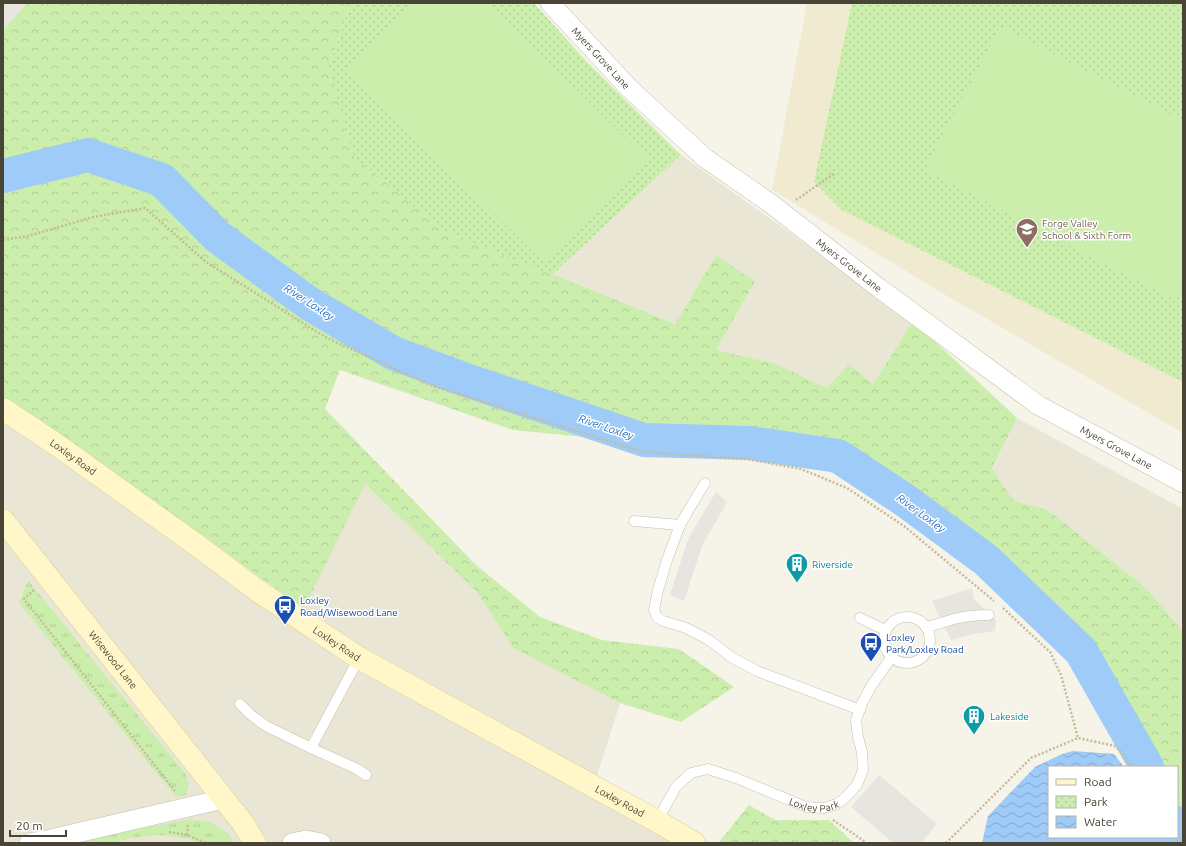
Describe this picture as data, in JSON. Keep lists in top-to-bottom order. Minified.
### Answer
{"streets":{"main road":["Loxley Road","Wisewood Lane"],"street":["Myers Grove Lane"],"lane":["Loxley Park"]},"crossings":[["Loxley Road","Loxley Park"]],"water":["River Loxley"],"places":{"school or university":["Forge Valley School & Sixth Form"],"building":["Riverside","Lakeside"],"bus stop":["Loxley Road/Wisewood Lane","Loxley Park/Loxley Road"]},"legend":["Road","Park","Water"],"scale_bar":"20 m"}
